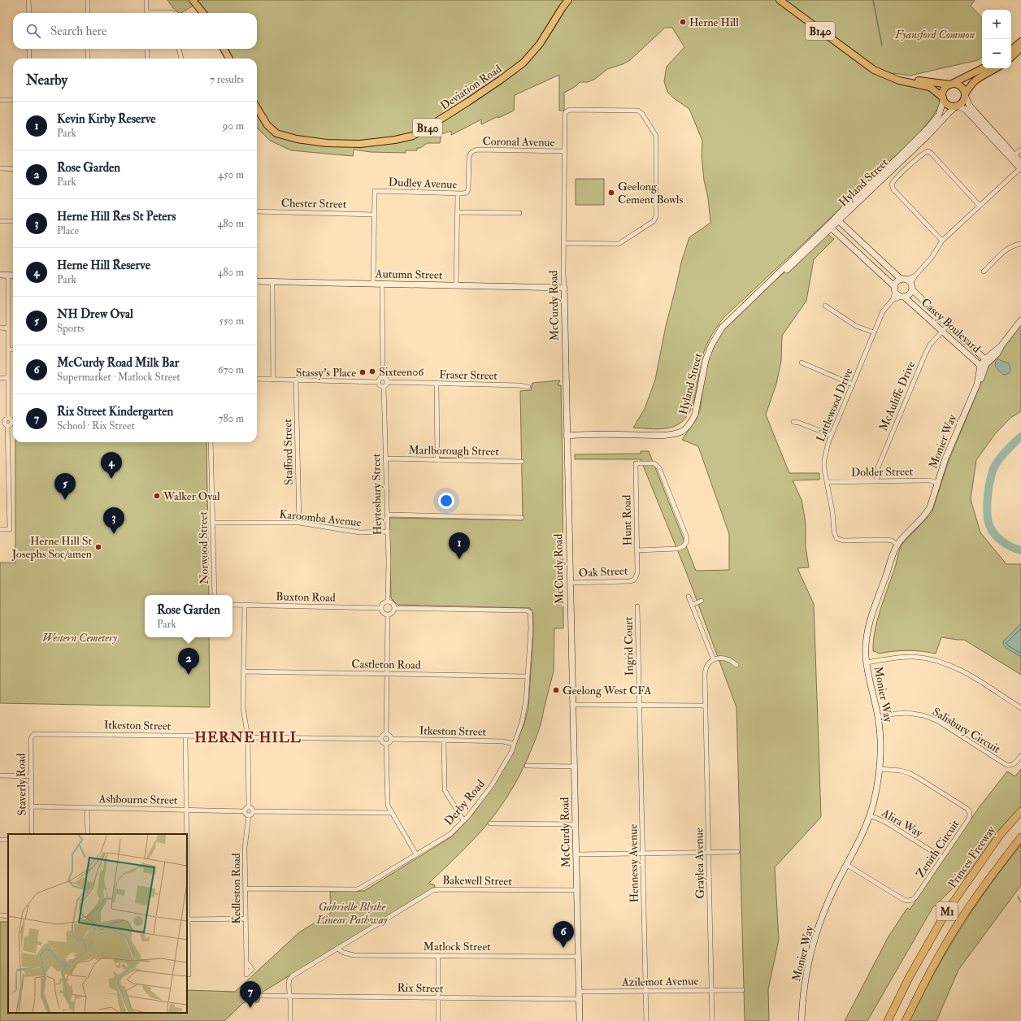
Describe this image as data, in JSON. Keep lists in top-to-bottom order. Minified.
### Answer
{"streets":{"highway":["Princes Freeway","M1"],"main road":["B140","Deviation Road"],"street":["Coronal Avenue","Hyland Street","Dudley Avenue","Chester Street","Autumn Street","McCurdy Road","Casey Boulevard","Fraser Street","McAuliffe Drive","Littlewood Drive","Monier Way","Marlborough Street","Stafford Street","Dolder Street","Heytesbury Street","Karoomba Avenue","Hunt Road","Norwood Street","Oak Street","Buxton Road","Ingrid Court","Castleton Road","Itkeston Street","Salisbury Circuit","Staverly Road","Ashbourne Street","Derby Road","Alira Way","Zenith Circuit","Hennessy Avenue","Graylea Avenue","Bakewell Street","Kedleston Road","Matlock Street","Azilemot Avenue","Rix Street"]},"crossings":[["B140","Hyland Street"],["Coronal Avenue","Dudley Avenue"],["Coronal Avenue","McCurdy Road"],["Hyland Street","McCurdy Road"],["Hyland Street","Casey Boulevard"],["Dudley Avenue","Chester Street"],["Autumn Street","McCurdy Road"],["McCurdy Road","Oak Street"],["McCurdy Road","Bakewell Street"],["McCurdy Road","Matlock Street"],["McCurdy Road","Azilemot Avenue"],["McCurdy Road","Rix Street"],["Casey Boulevard","McAuliffe Drive"],["Casey Boulevard","Littlewood Drive"],["Casey Boulevard","Monier Way"],["Fraser Street","Heytesbury Street"],["McAuliffe Drive","Dolder Street"],["Littlewood Drive","Monier Way"],["Littlewood Drive","Dolder Street"],["Monier Way","Dolder Street"],["Monier Way","Salisbury Circuit"],["Monier Way","Alira Way"],["Monier Way","Zenith Circuit"],["Marlborough Street","Heytesbury Street"],["Stafford Street","Karoomba Avenue"],["Heytesbury Street","Karoomba Avenue"],["Heytesbury Street","Buxton Road"],["Heytesbury Street","Derby Road"],["Karoomba Avenue","Norwood Street"],["Hunt Road","Oak Street"],["Buxton Road","Derby Road"],["Ingrid Court","Hennessy Avenue"],["Castleton Road","Derby Road"],["Itkeston Street","Staverly Road"],["Itkeston Street","Derby Road"],["Staverly Road","Ashbourne Street"],["Ashbourne Street","Kedleston Road"],["Derby Road","Kedleston Road"],["Alira Way","Zenith Circuit"],["Hennessy Avenue","Azilemot Avenue"],["Graylea Avenue","Azilemot Avenue"],["Bakewell Street","Matlock Street"],["Bakewell Street","Rix Street"]],"districts":["HERNE HILL"],"parks":["Fyansford Common","Western Cemetery","Gabrielle Blythe Linear Pathway"],"places":["Herne Hill","Geelong Cement Bowls","Sixteen06","Stassy's Place","Walker Oval","Herne Hill St Josephs Soc/amen","Geelong West CFA"],"page":{"map_buttons":["+","−"],"search":"Search here","heading":["Nearby","7 results"],"list":[{"mark":"1","name":"Kevin Kirby Reserve","note":"Park","value":"90 m"},{"mark":"2","name":"Rose Garden","note":"Park","value":"450 m"},{"mark":"3","name":"Herne Hill Res St Peters","note":"Place","value":"480 m"},{"mark":"4","name":"Herne Hill Reserve","note":"Park","value":"480 m"},{"mark":"5","name":"NH Drew Oval","note":"Sports","value":"550 m"},{"mark":"6","name":"McCurdy Road Milk Bar","note":"Supermarket · Matlock Street","value":"670 m"},{"mark":"7","name":"Rix Street Kindergarten","note":"School · Rix Street","value":"780 m"}],"pins":["4","5","3","1","2","6","7"],"popup":["Rose Garden","Park"]}}
